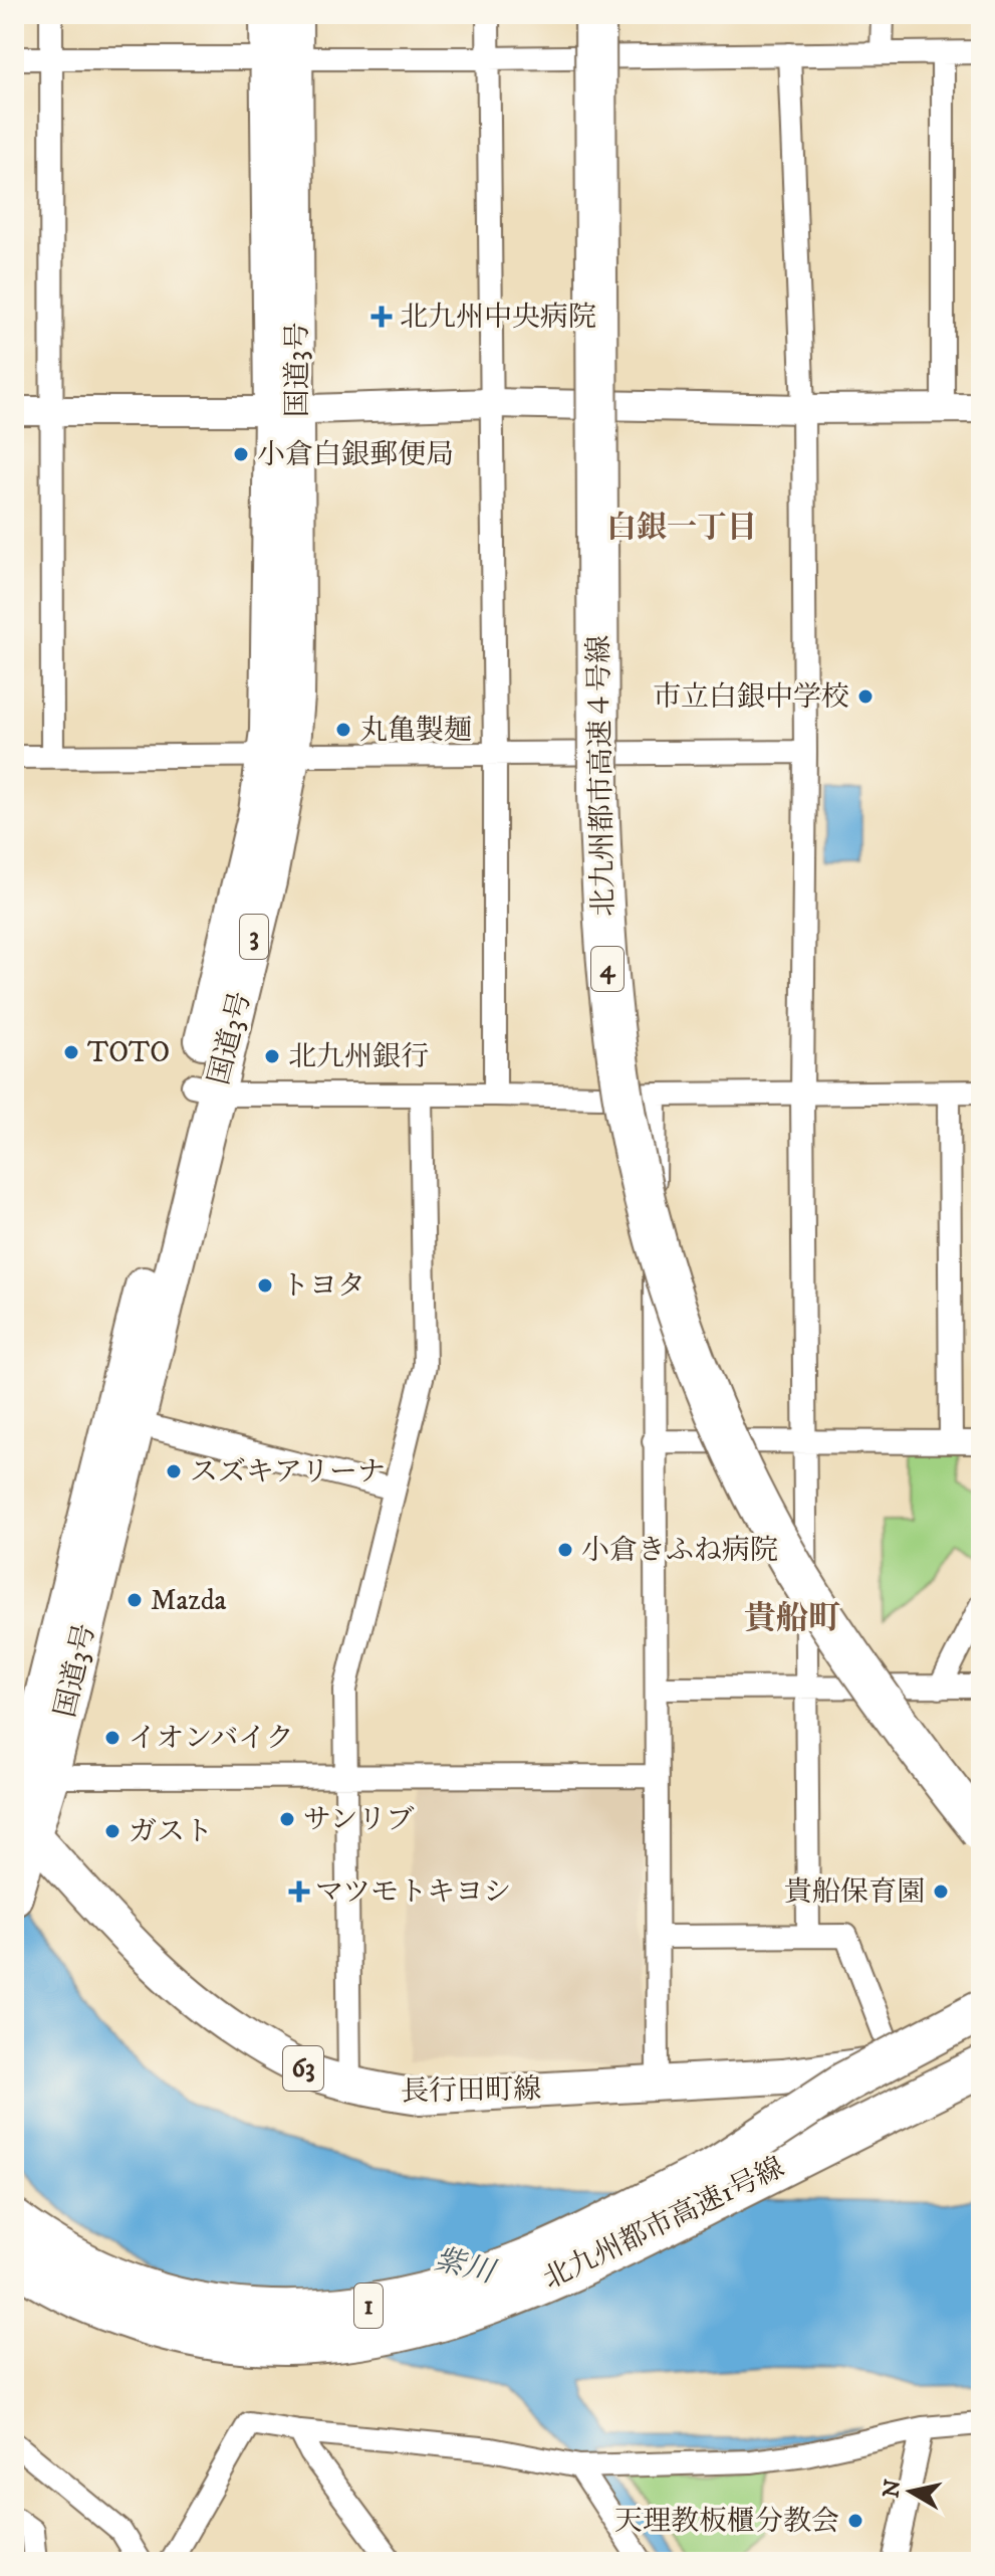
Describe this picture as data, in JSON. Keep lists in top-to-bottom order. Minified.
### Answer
{"streets":{"highway":["国道3号","北九州都市高速４号線","3","4","北九州都市高速1号線","1"],"main road":["63","長行田町線"]},"crossings":[["国道3号","長行田町線"],["長行田町線","北九州都市高速1号線"],["北九州都市高速1号線","1"]],"districts":["白銀一丁目","貴船町"],"water":["紫川"],"places":{"health":["北九州中央病院","マツモトキヨシ"],"other":["小倉白銀郵便局","市立白銀中学校","丸亀製麺","TOTO","北九州銀行","トヨタ","スズキアリーナ","小倉きふね病院","Mazda","イオンバイク","サンリブ","ガスト","貴船保育園","天理教板櫃分教会"]},"north":"left"}
